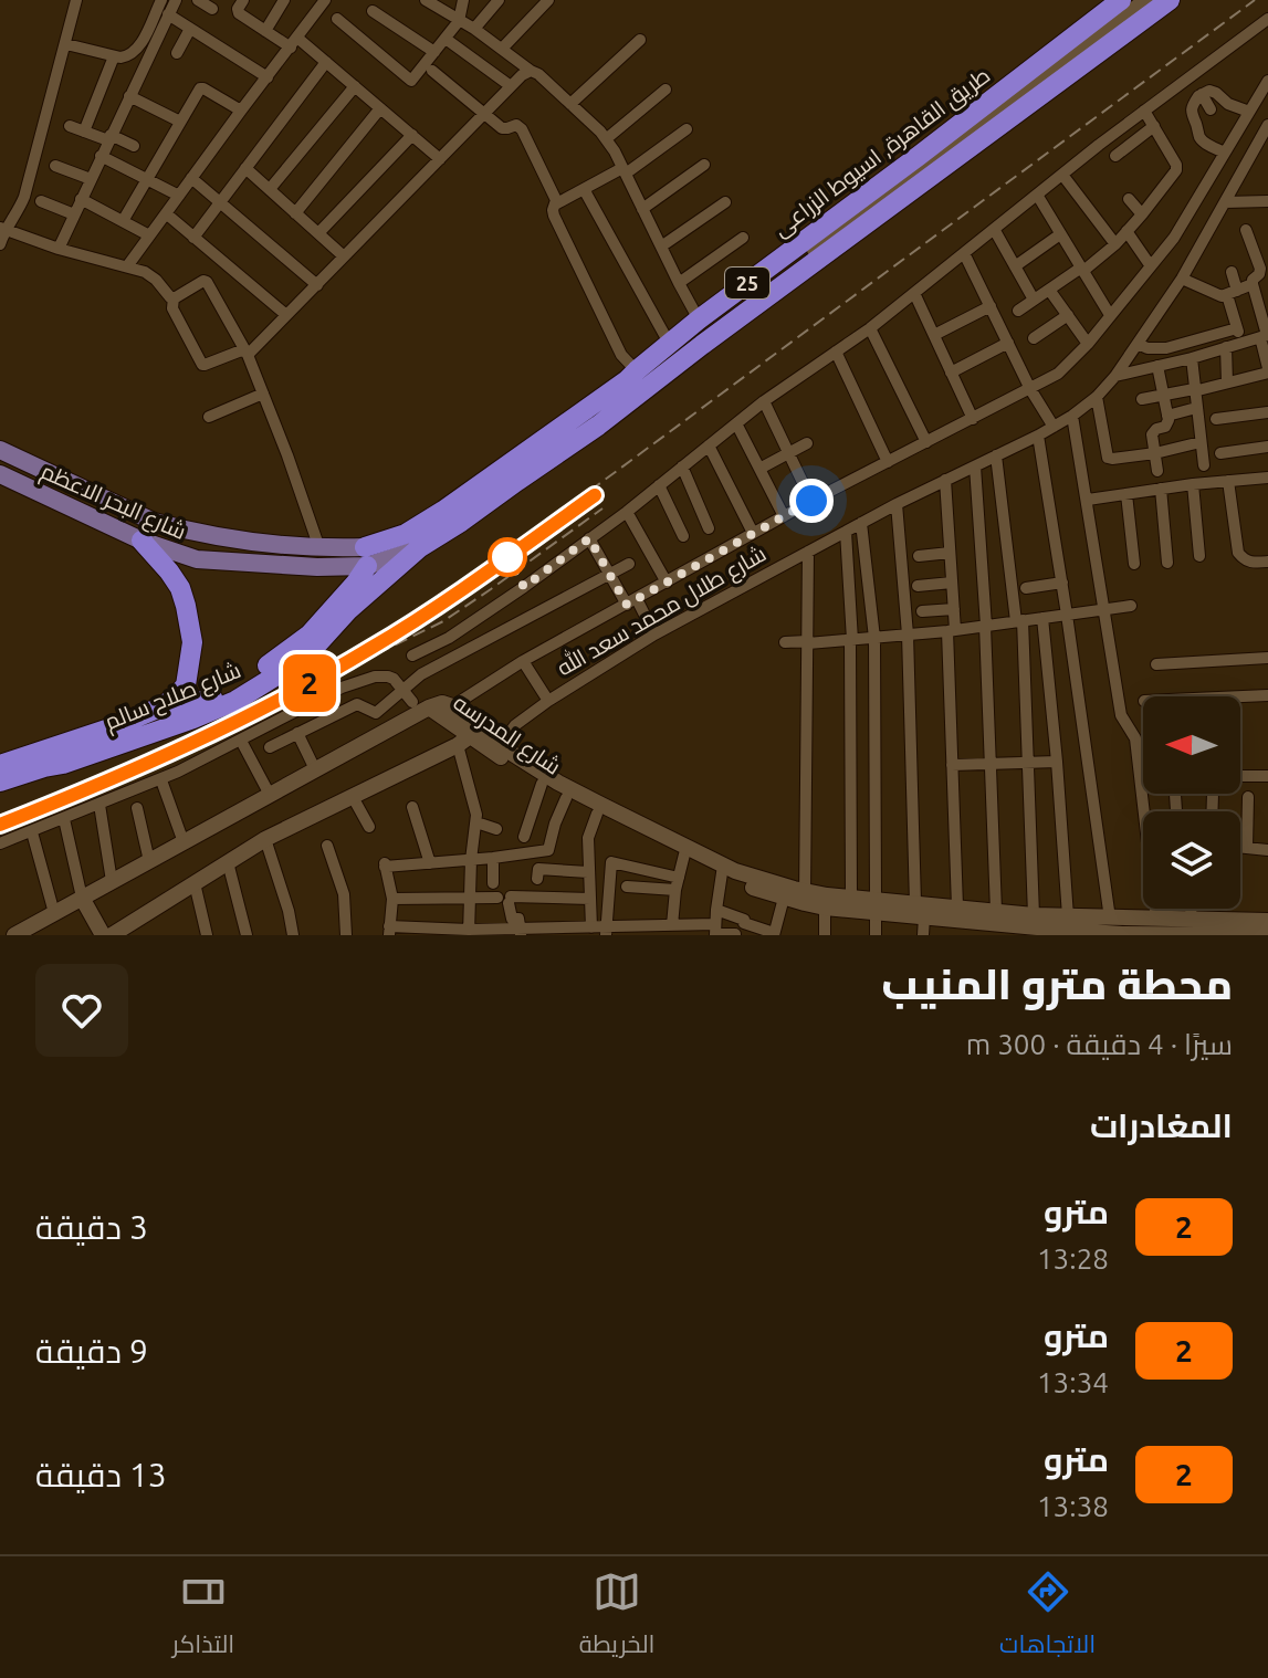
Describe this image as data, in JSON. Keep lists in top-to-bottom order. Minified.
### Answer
{"streets":{"highway":["طريق القاهرة, اسيوط الزراعى","25","شارع صلاح سالم"],"main road":["شارع البحر الاعظم","شارع المدرسه"],"street":["شارع طلال محمد سعد الله"]},"crossings":[["طريق القاهرة, اسيوط الزراعى","شارع البحر الاعظم"],["طريق القاهرة, اسيوط الزراعى","شارع صلاح سالم"],["25","شارع البحر الاعظم"],["25","شارع صلاح سالم"],["شارع البحر الاعظم","شارع صلاح سالم"],["شارع طلال محمد سعد الله","شارع المدرسه"]],"lines":["metro line 2"],"north":"left","page":{"on_map":"2","heading":[["محطة مترو المنيب","سيرًا · 4 دقيقة · 300 m"],"المغادرات"],"list":[{"mark":"2","name":"مترو","note":"13:28","value":"3 دقيقة"},{"mark":"2","name":"مترو","note":"13:34","value":"9 دقيقة"},{"mark":"2","name":"مترو","note":"13:38","value":"13 دقيقة"}],"tabs":["الاتجاهات","الخريطة","التذاكر"]}}
